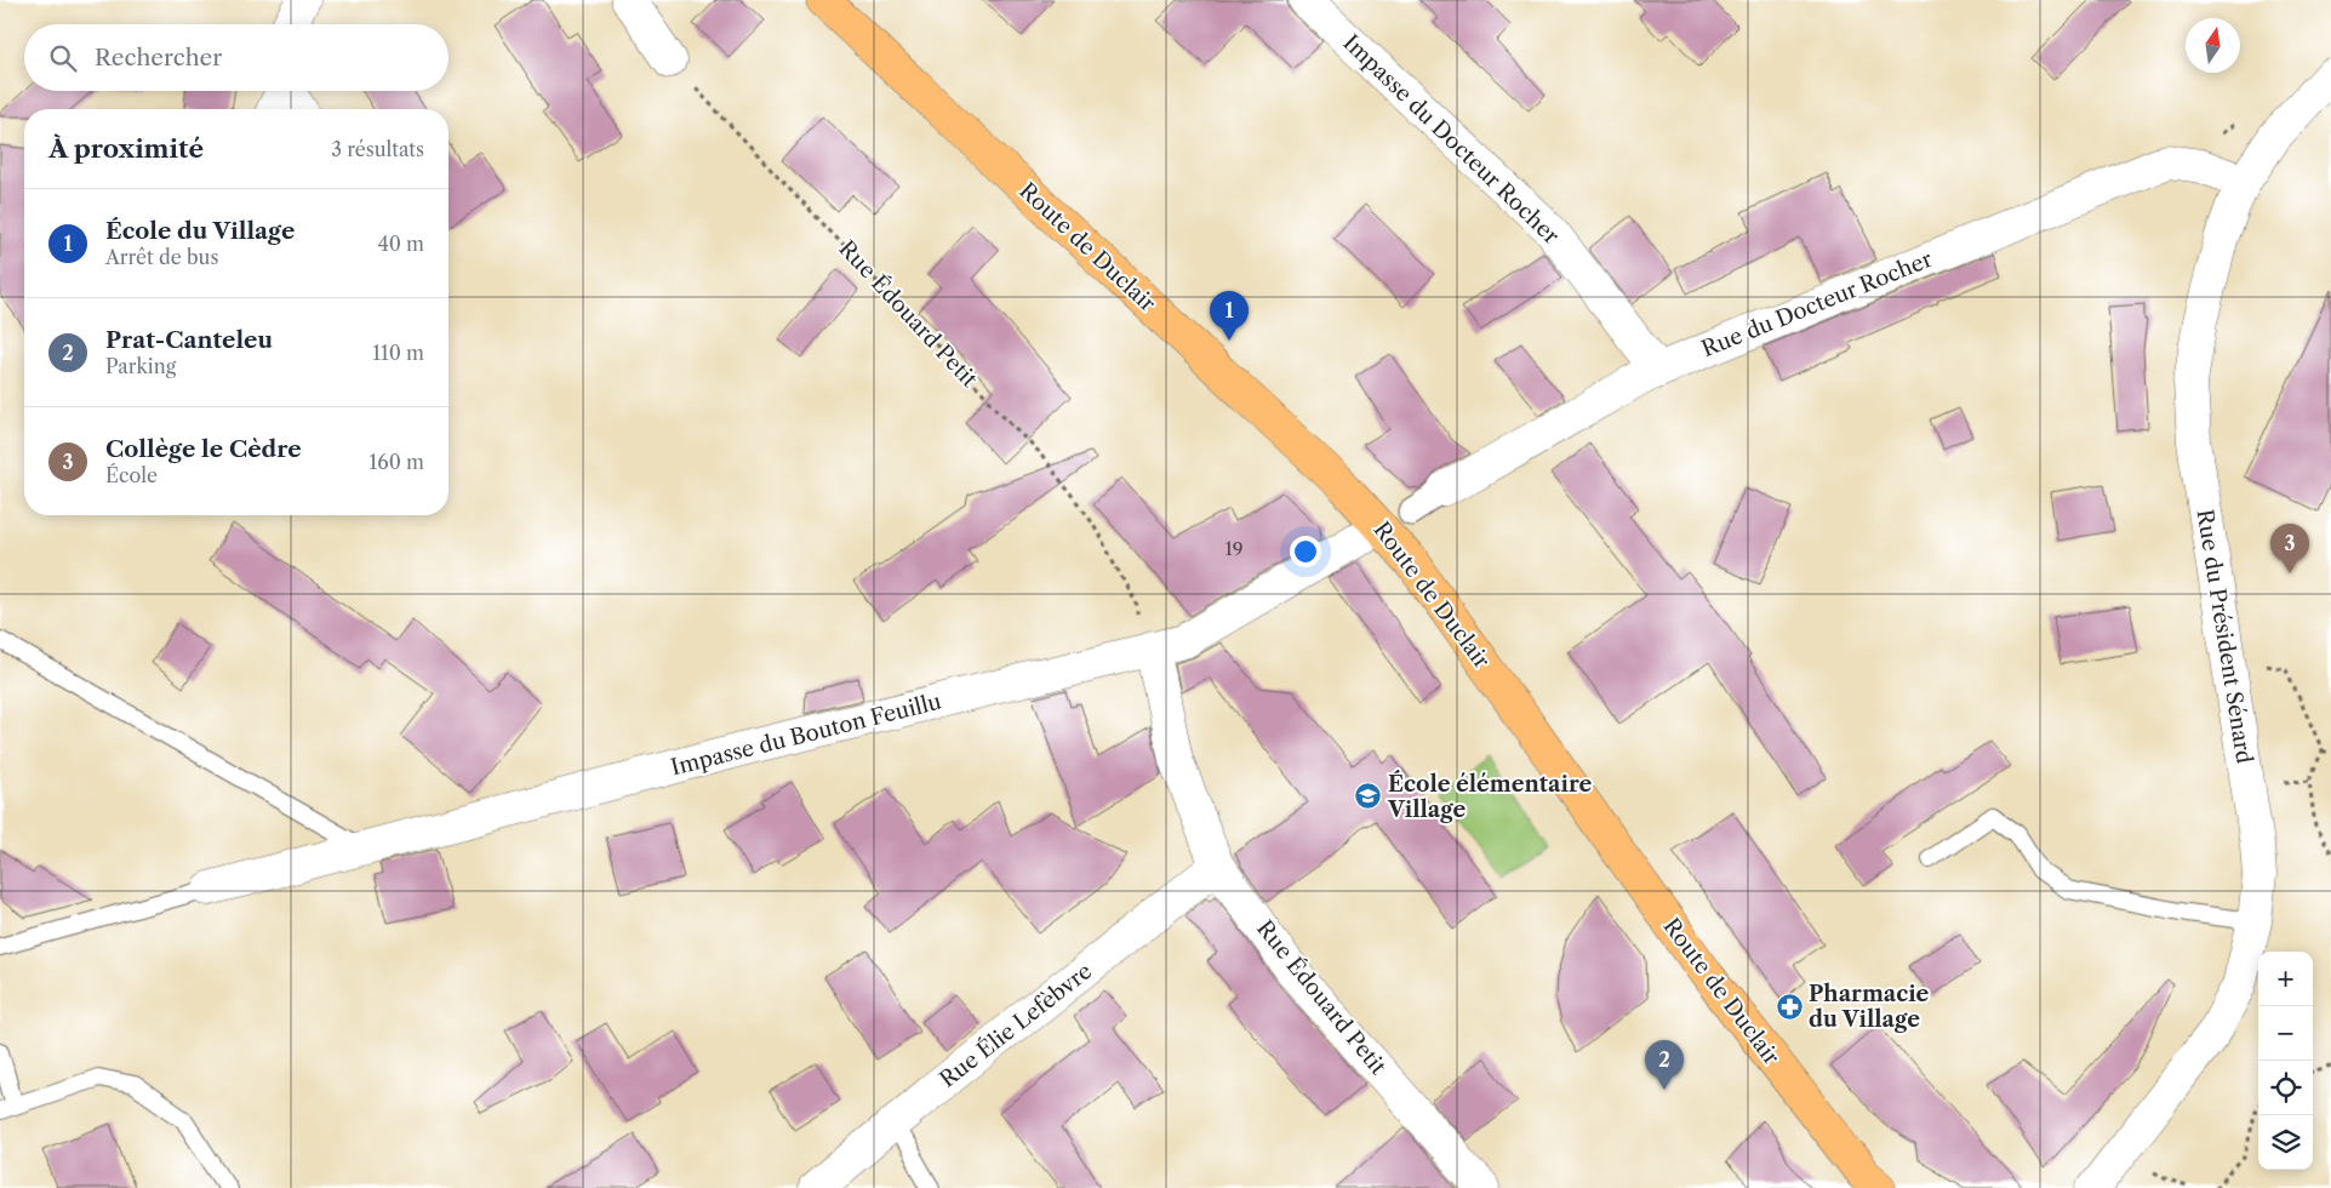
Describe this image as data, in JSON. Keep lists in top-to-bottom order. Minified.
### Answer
{"streets":{"main road":["Route de Duclair"],"street":["Impasse du Docteur Rocher","Rue du Docteur Rocher","Rue Édouard Petit","Rue du Président Sénard","Impasse du Bouton Feuillu","Rue Élie Lefèbvre"]},"crossings":[["Impasse du Docteur Rocher","Rue du Docteur Rocher"],["Route de Duclair","Impasse du Bouton Feuillu"],["Rue du Docteur Rocher","Rue du Président Sénard"],["Rue Édouard Petit","Impasse du Bouton Feuillu"],["Rue Édouard Petit","Rue Élie Lefèbvre"]],"places":{"school or university":["École élémentaire Village"],"pharmacy":["Pharmacie du Village"]},"house_numbers":["19"],"north":"top","page":{"search":"Rechercher","heading":["À proximité","3 résultats"],"list":[{"mark":"1","name":"École du Village","note":"Arrêt de bus","value":"40 m"},{"mark":"2","name":"Prat-Canteleu","note":"Parking","value":"110 m"},{"mark":"3","name":"Collège le Cèdre","note":"École","value":"160 m"}],"pins":["1","3","2"],"map_buttons":["+","−"]}}
